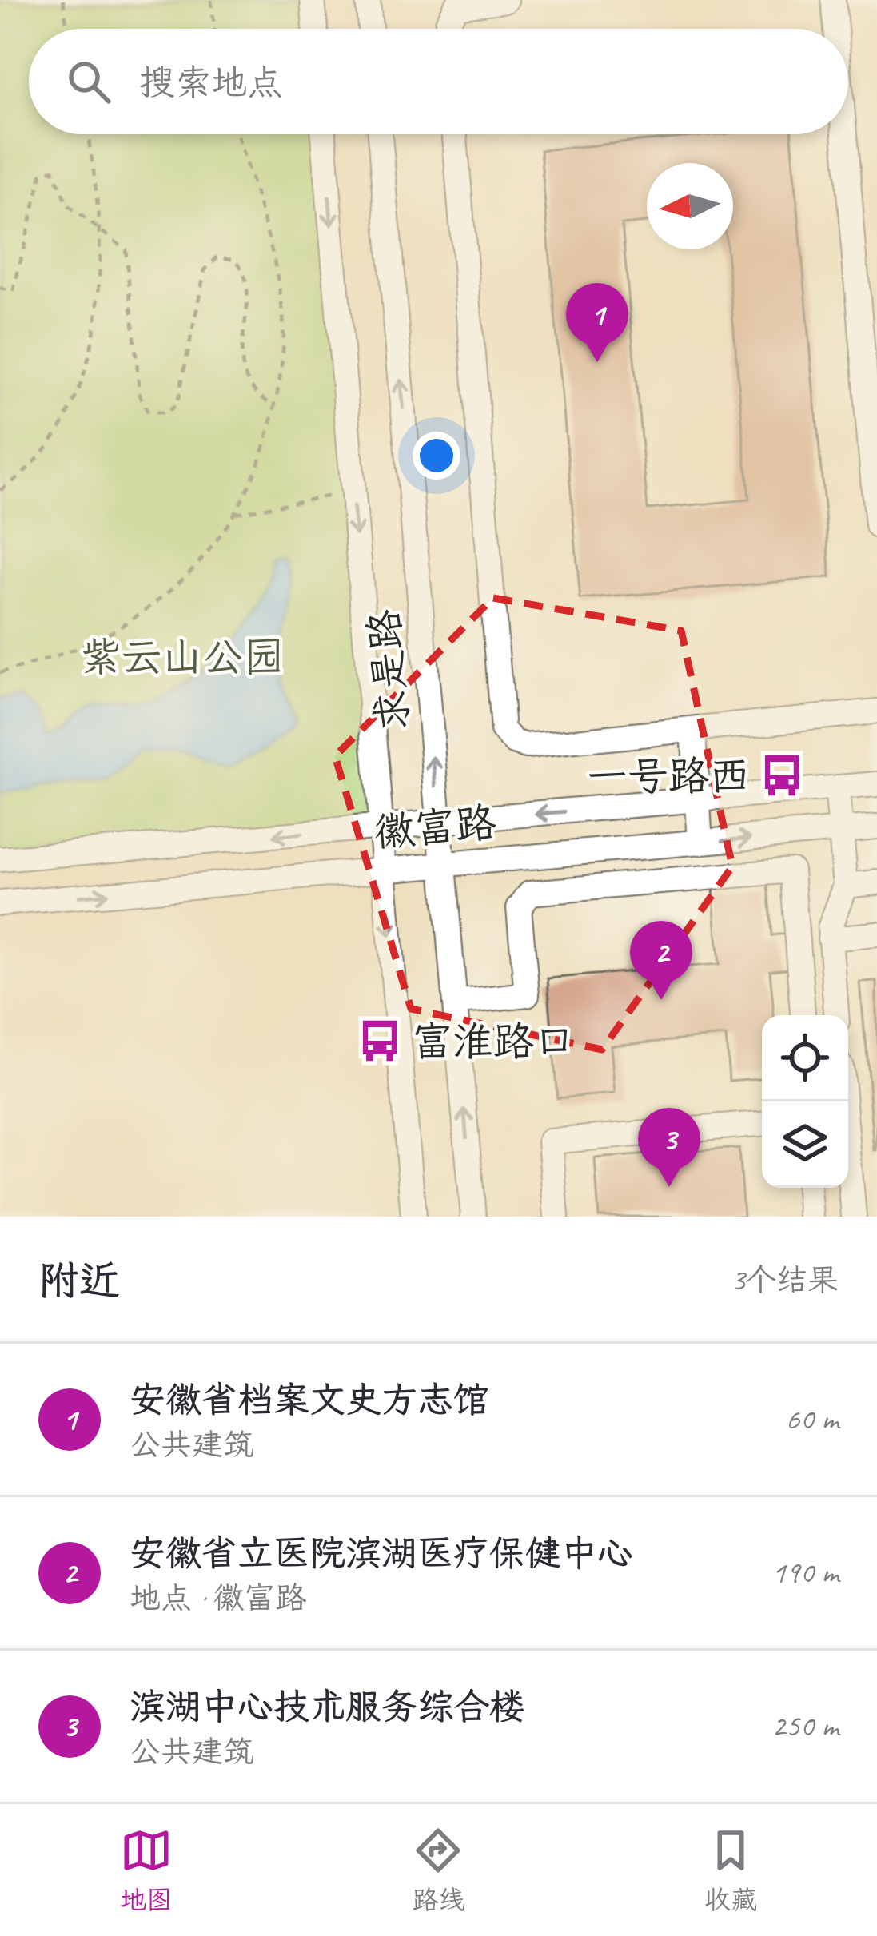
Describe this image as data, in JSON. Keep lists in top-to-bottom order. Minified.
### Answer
{"streets":{"street":["求是路","徽富路"]},"crossings":[["求是路","徽富路"]],"parks":["紫云山公园"],"places":{"bus stop":["一号路西","富淮路口"]},"north":"left","page":{"search":"搜索地点","pins":["1","2","3"],"heading":["附近","3个结果"],"list":[{"mark":"1","name":"安徽省档案文史方志馆","note":"公共建筑","value":"60 m"},{"mark":"2","name":"安徽省立医院滨湖医疗保健中心","note":"地点 · 徽富路","value":"190 m"},{"mark":"3","name":"滨湖中心技术服务综合楼","note":"公共建筑","value":"250 m"}],"nav":["地图","路线","收藏"]}}
